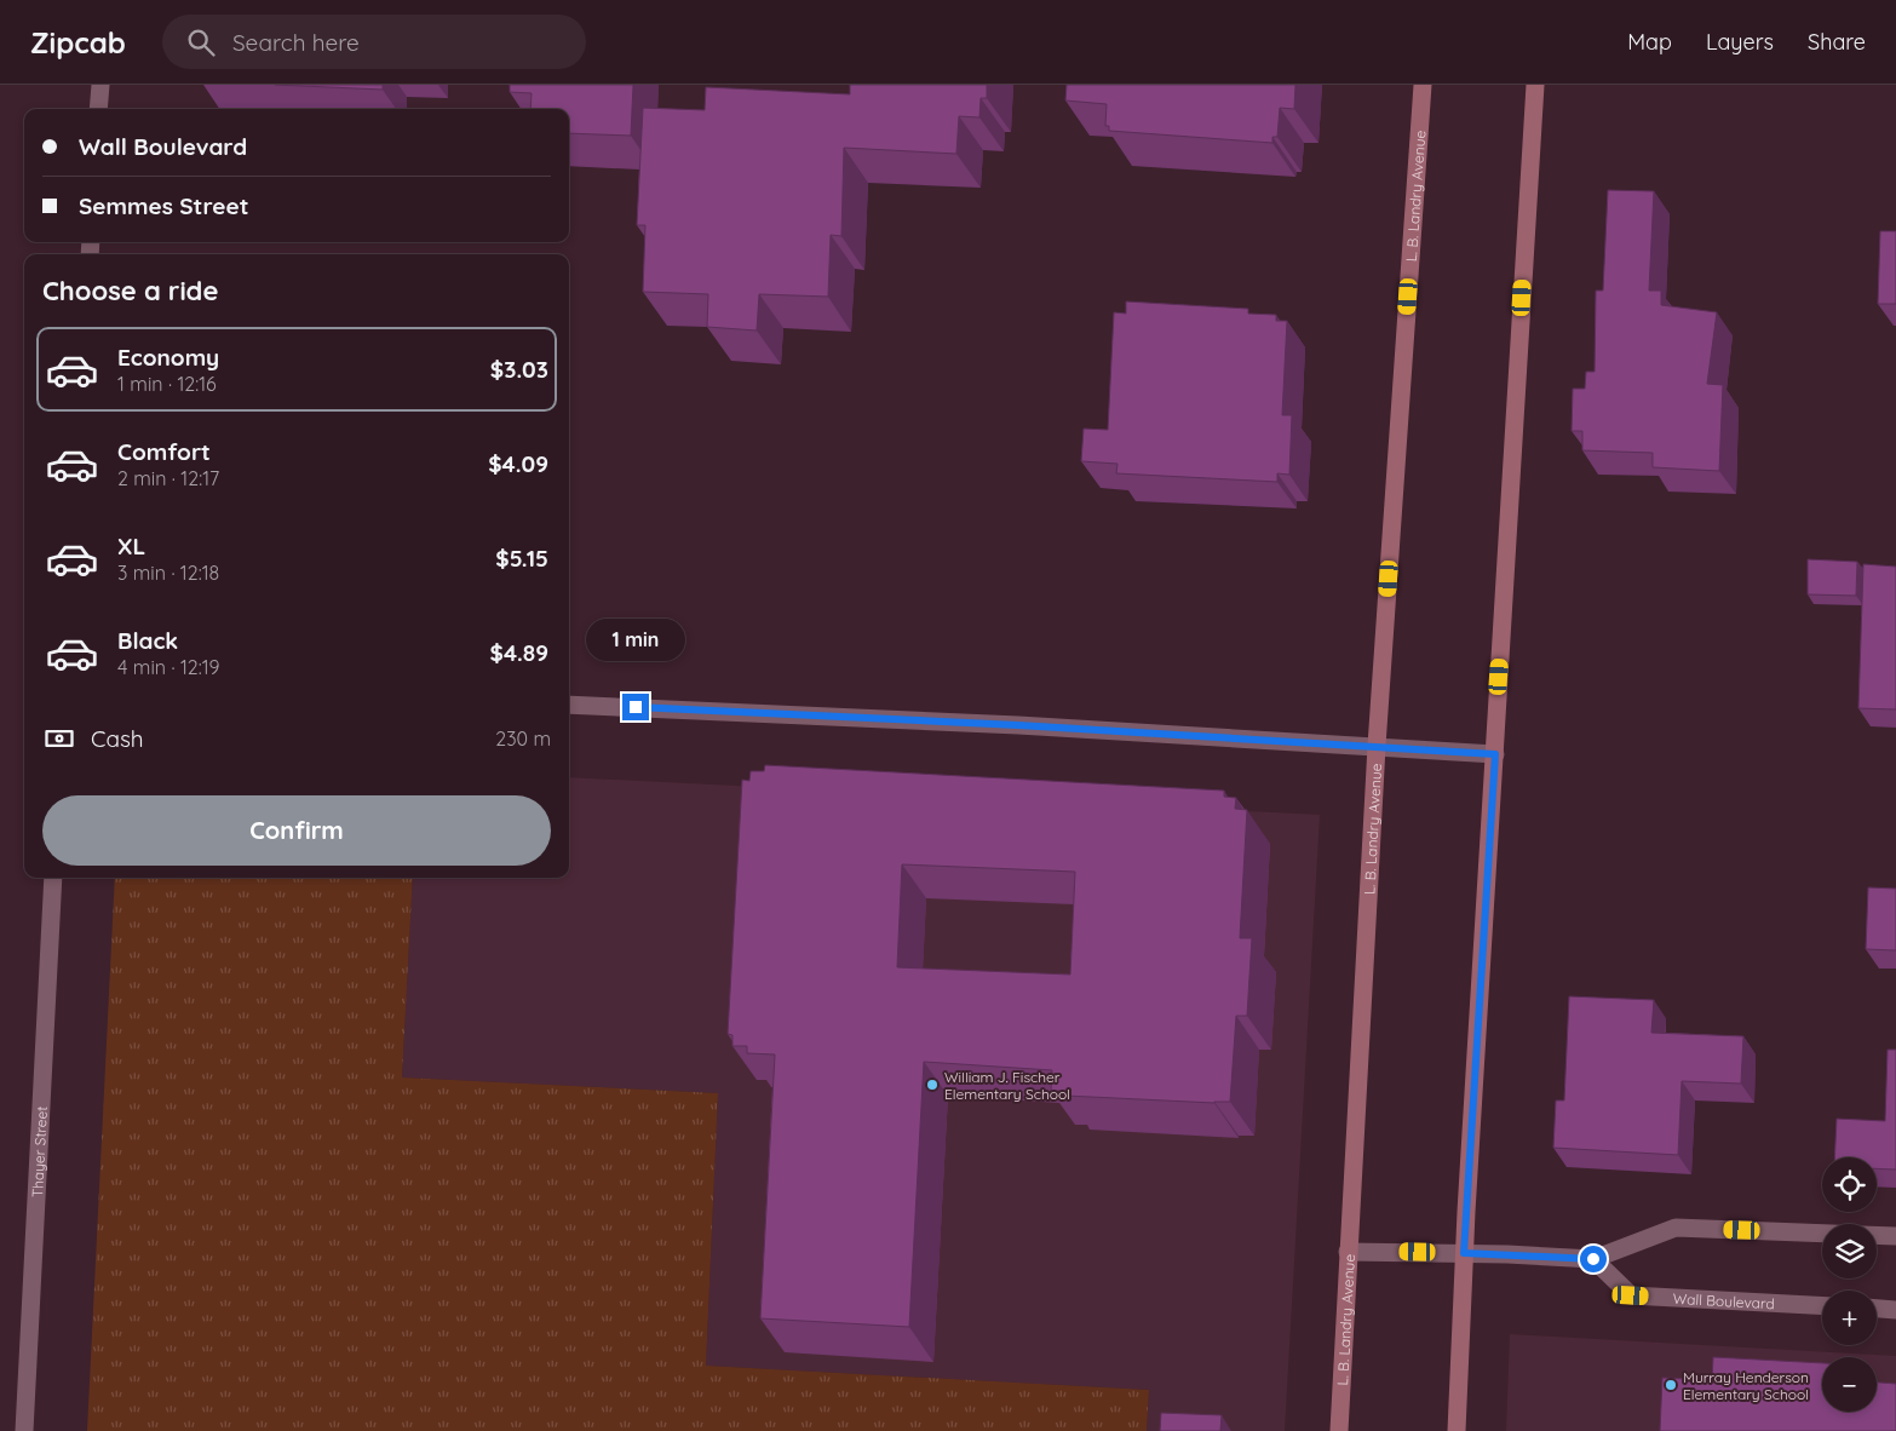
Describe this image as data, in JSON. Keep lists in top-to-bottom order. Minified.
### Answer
{"streets":{"street":["L. B. Landry Avenue","Thayer Street","Wall Boulevard"]},"places":["William J. Fischer Elementary School","Murray Henderson Elementary School"],"page":{"header":"Zipcab","search":"Search here","nav":["Map","Layers","Share"],"banner":["Wall Boulevard","Semmes Street"],"heading":"Choose a ride","list":[{"name":"Economy","note":"1 min · 12:16","value":"$3.03"},{"name":"Comfort","note":"2 min · 12:17","value":"$4.09"},{"name":"XL","note":"3 min · 12:18","value":"$5.15"},{"name":"Black","note":"4 min · 12:19","value":"$4.89"}],"bubble":"1 min","pay":["Cash","230 m"],"buttons":"Confirm","map_buttons":["+","−"]}}
